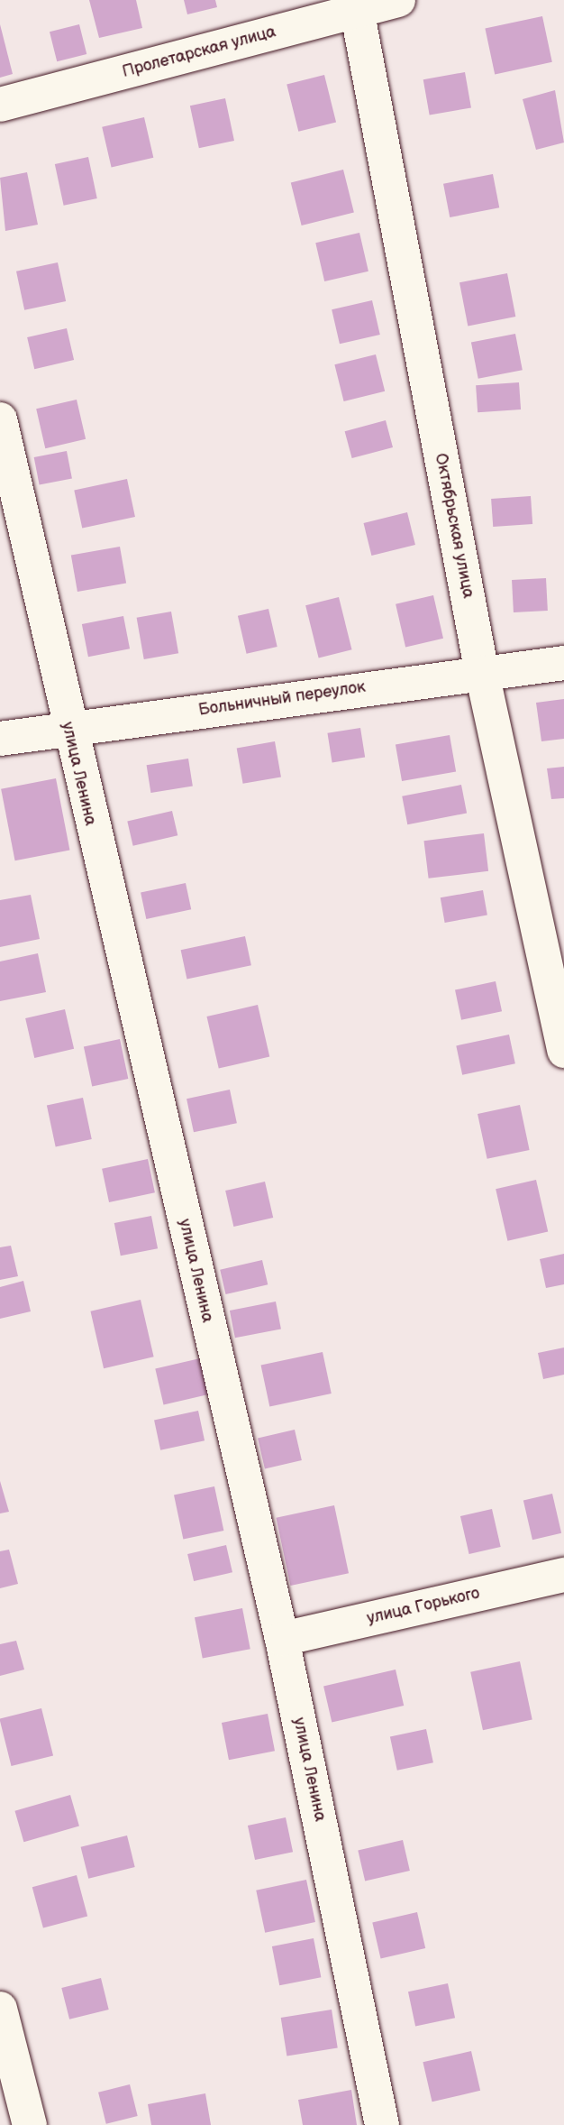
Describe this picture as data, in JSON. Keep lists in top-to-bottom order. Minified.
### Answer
{"streets":{"street":["Пролетарская улица","Октябрьская улица","Больничный переулок","улица Ленина","улица Горького"]},"crossings":[["Пролетарская улица","Октябрьская улица"],["Октябрьская улица","Больничный переулок"],["Больничный переулок","улица Ленина"],["улица Ленина","улица Горького"]]}
